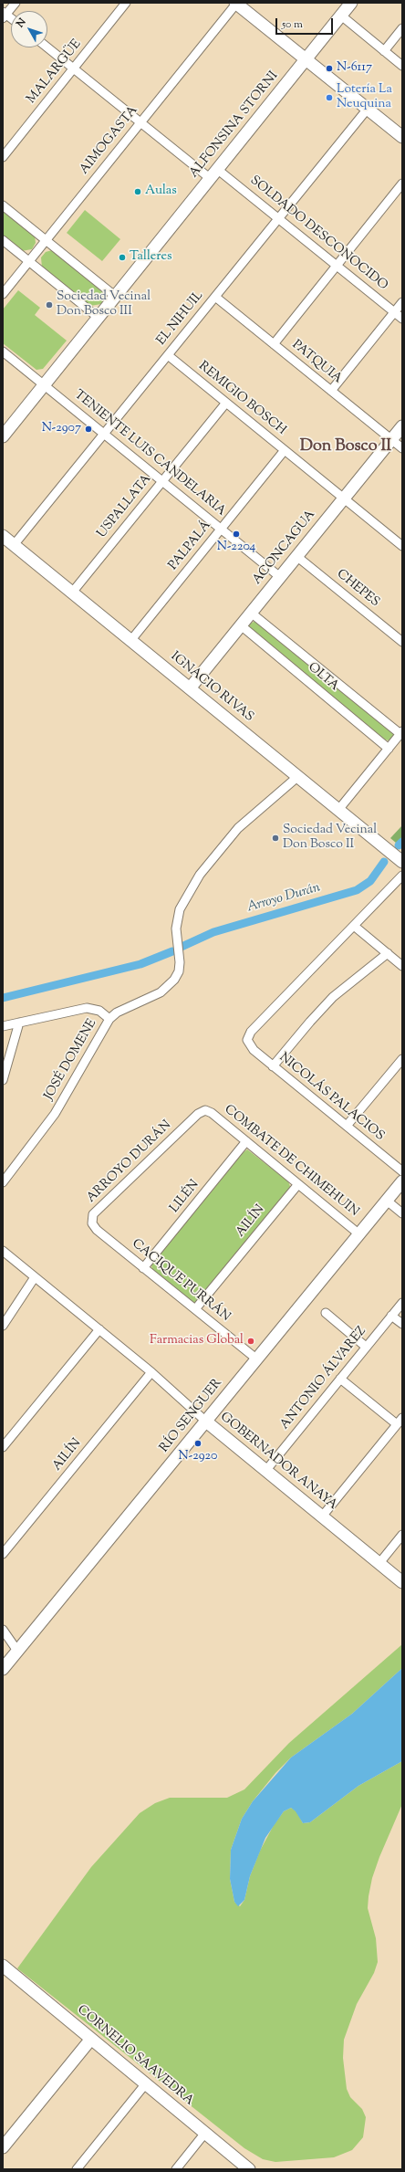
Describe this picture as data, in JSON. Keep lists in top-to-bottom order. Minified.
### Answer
{"streets":{"street":["MALARGÜE","ALFONSINA STORNI","AIMOGASTA","SOLDADO DESCONOCIDO","EL NIHUIL","PATQUIA","REMIGIO BOSCH","TENIENTE LUIS CANDELARIA","USPALLATA","PALPALÁ","ACONCAGUA","CHEPES","OLTA","IGNACIO RIVAS","JOSÉ DOMENE","NICOLÁS PALACIOS","COMBATE DE CHIMEHUIN","ARROYO DURÁN","LILÉN","AILÍN","CACIQUE PURRÁN","ANTONIO ÁLVAREZ","RÍO SENGUER","GOBERNADOR ANAYA","CORNELIO SAAVEDRA"]},"crossings":[["MALARGÜE","SOLDADO DESCONOCIDO"],["ALFONSINA STORNI","SOLDADO DESCONOCIDO"],["ALFONSINA STORNI","TENIENTE LUIS CANDELARIA"],["AIMOGASTA","SOLDADO DESCONOCIDO"],["SOLDADO DESCONOCIDO","EL NIHUIL"],["EL NIHUIL","PATQUIA"],["EL NIHUIL","REMIGIO BOSCH"],["EL NIHUIL","TENIENTE LUIS CANDELARIA"],["EL NIHUIL","IGNACIO RIVAS"],["PATQUIA","ACONCAGUA"],["REMIGIO BOSCH","USPALLATA"],["REMIGIO BOSCH","PALPALÁ"],["REMIGIO BOSCH","ACONCAGUA"],["TENIENTE LUIS CANDELARIA","USPALLATA"],["TENIENTE LUIS CANDELARIA","PALPALÁ"],["TENIENTE LUIS CANDELARIA","ACONCAGUA"],["USPALLATA","IGNACIO RIVAS"],["PALPALÁ","IGNACIO RIVAS"],["ACONCAGUA","CHEPES"],["ACONCAGUA","OLTA"],["ACONCAGUA","IGNACIO RIVAS"],["IGNACIO RIVAS","JOSÉ DOMENE"],["COMBATE DE CHIMEHUIN","ARROYO DURÁN"],["COMBATE DE CHIMEHUIN","LILÉN"],["COMBATE DE CHIMEHUIN","AILÍN"],["COMBATE DE CHIMEHUIN","RÍO SENGUER"],["ARROYO DURÁN","CACIQUE PURRÁN"],["LILÉN","CACIQUE PURRÁN"],["AILÍN","CACIQUE PURRÁN"],["AILÍN","GOBERNADOR ANAYA"],["CACIQUE PURRÁN","RÍO SENGUER"],["ANTONIO ÁLVAREZ","GOBERNADOR ANAYA"],["RÍO SENGUER","GOBERNADOR ANAYA"]],"districts":["Don Bosco II"],"water":["Arroyo Durán"],"places":["N-6117","Lotería La Neuquina","Aulas","Talleres","Sociedad Vecinal Don Bosco III","N-2907","N-2204","Sociedad Vecinal Don Bosco II","Farmacias Global","N-2920"],"scale_bar":"50 m","north":"top left"}
